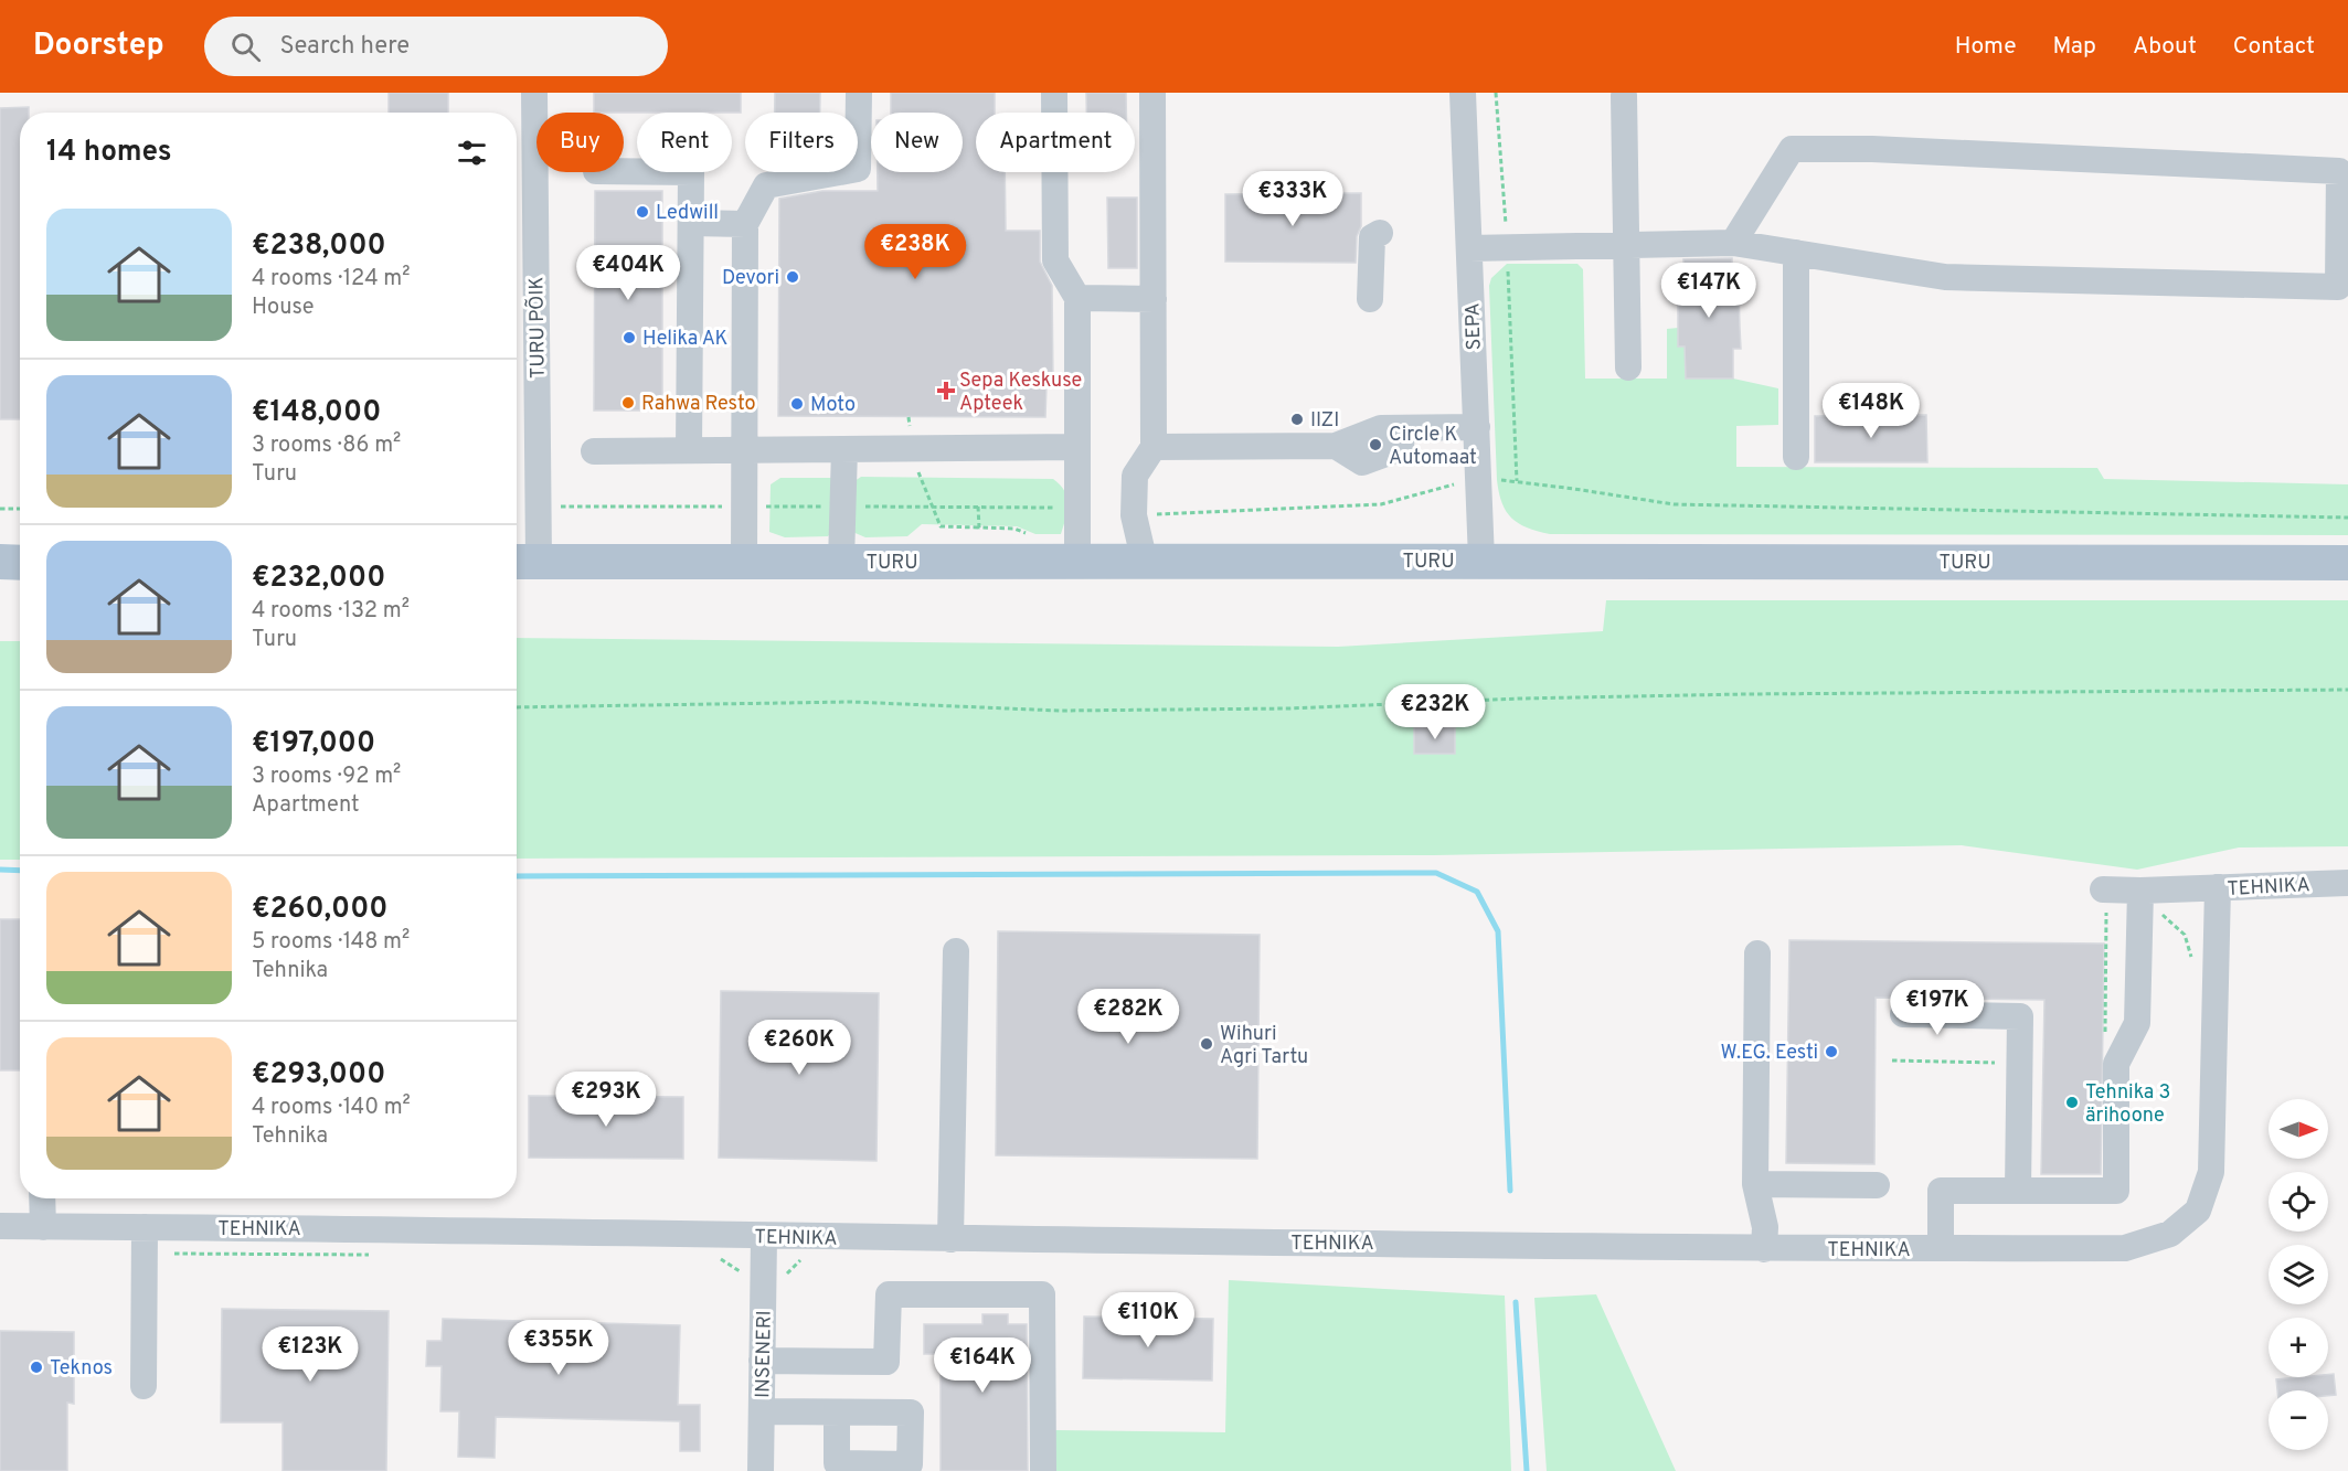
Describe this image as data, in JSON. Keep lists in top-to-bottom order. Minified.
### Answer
{"streets":{"main road":["TURU"],"street":["SEPA","TURU PÕIK","TEHNIKA","INSENERI"]},"crossings":[["SEPA","TURU"],["TURU PÕIK","TURU"],["TEHNIKA","INSENERI"]],"places":{"other":["Ledwill","Devori","Helika AK","Rahwa Resto","Moto","IIZI","Circle K Automaat","Wihuri Agri Tartu","W.EG. Eesti","Tehnika 3 ärihoone","Teknos"],"health":["Sepa Keskuse Apteek"]},"north":"right","page":{"header":"Doorstep","search":"Search here","nav":["Home","Map","About","Contact"],"chip":["Buy","Rent","Filters","New","Apartment"],"heading":"14 homes","price":["€333K","€238K","€404K","€147K","€148K","€232K","€197K","€282K","€260K","€293K","€110K","€355K","€123K","€164K"],"list":[{"name":"€238,000","note":"4 rooms · 124 m² · House"},{"name":"€148,000","note":"3 rooms · 86 m² · Turu"},{"name":"€232,000","note":"4 rooms · 132 m² · Turu"},{"name":"€197,000","note":"3 rooms · 92 m² · Apartment"},{"name":"€260,000","note":"5 rooms · 148 m² · Tehnika"},{"name":"€293,000","note":"4 rooms · 140 m² · Tehnika"}],"map_buttons":["+","−"]}}
